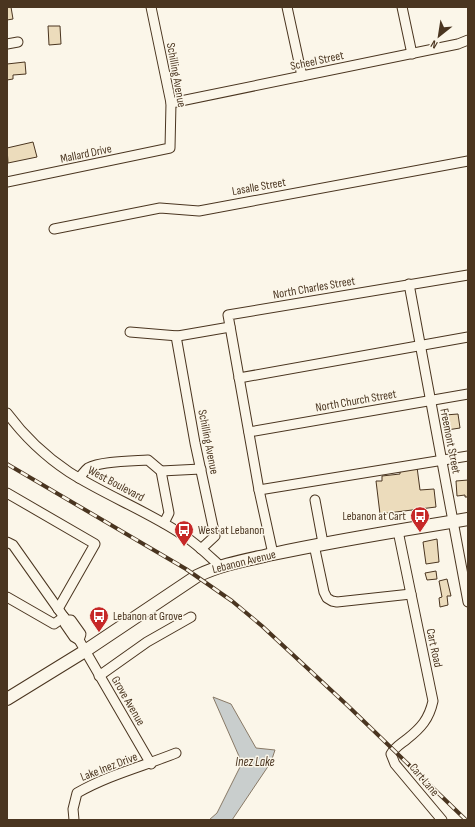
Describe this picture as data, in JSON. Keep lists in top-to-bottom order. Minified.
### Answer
{"streets":{"main road":["Lebanon Avenue"],"street":["Scheel Street","Schilling Avenue","Mallard Drive","Lasalle Street","North Charles Street","North Church Street","Freemont Street","West Boulevard","Cart Road","Grove Avenue","Lake Inez Drive","Cart Lane"]},"crossings":[["Scheel Street","Schilling Avenue"],["Schilling Avenue","Mallard Drive"],["Schilling Avenue","West Boulevard"],["North Charles Street","Freemont Street"],["North Church Street","Freemont Street"],["Freemont Street","Lebanon Avenue"],["West Boulevard","Lebanon Avenue"],["Lebanon Avenue","Cart Road"],["Lebanon Avenue","Grove Avenue"],["Cart Road","Cart Lane"],["Grove Avenue","Lake Inez Drive"]],"water":["Inez Lake"],"places":{"bus stop":["Lebanon at Cart","West at Lebanon","Lebanon at Grove"]},"north":"bottom left"}
